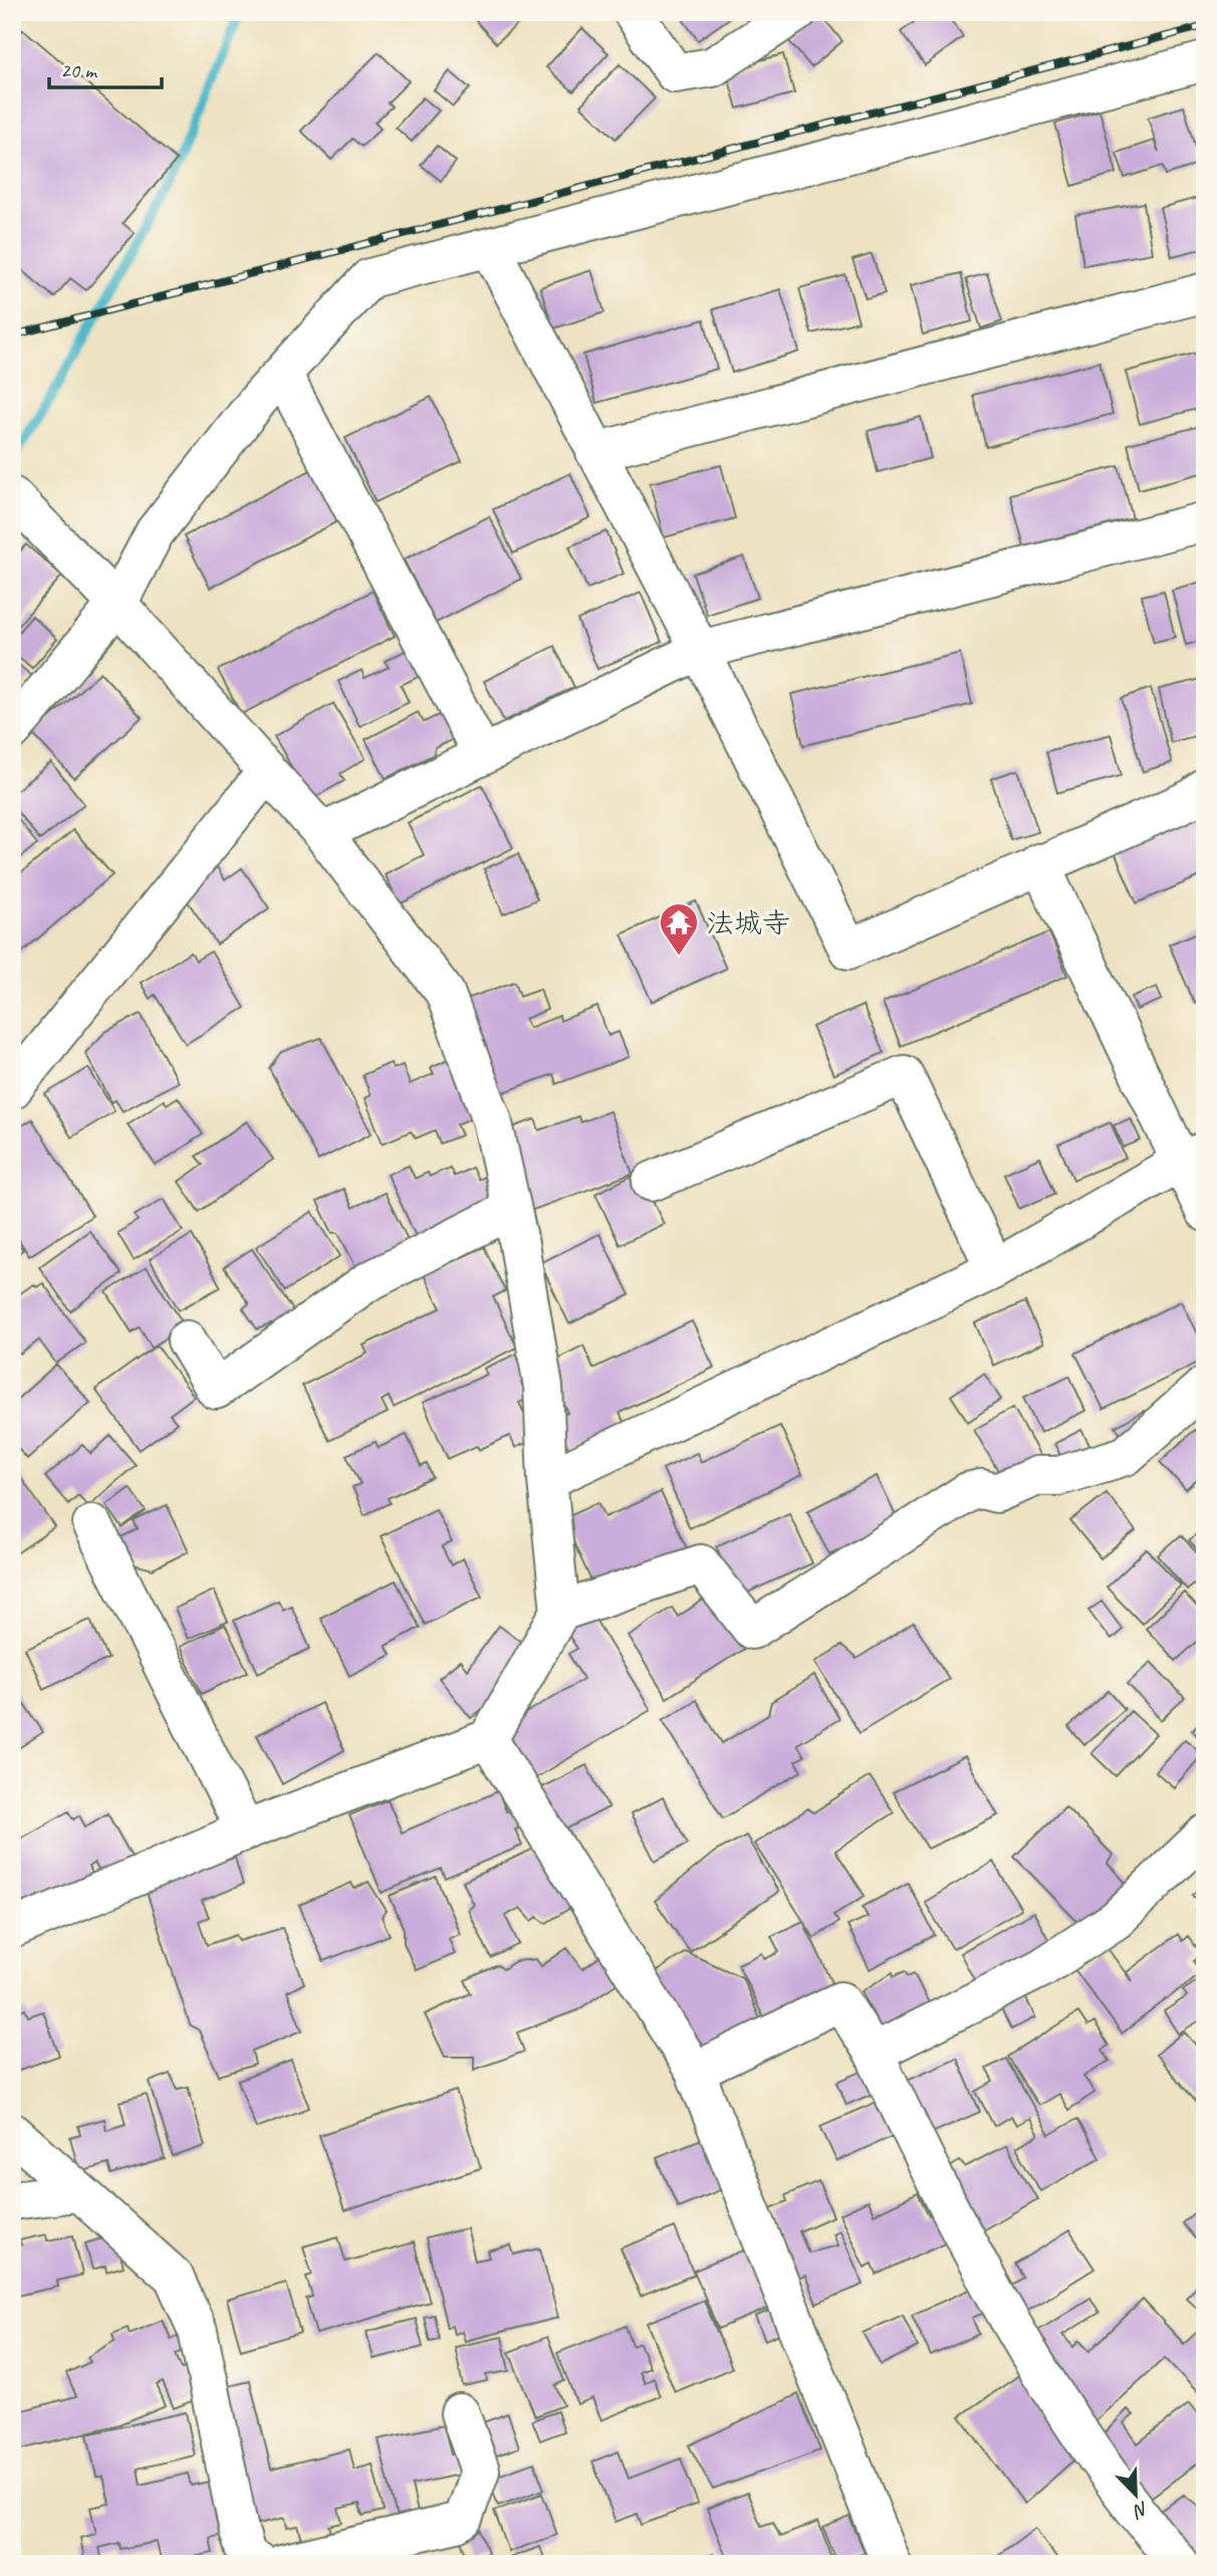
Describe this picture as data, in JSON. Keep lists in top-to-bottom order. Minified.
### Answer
{"places":{"temple":["法城寺"]},"scale_bar":"20 m","north":"bottom right"}
